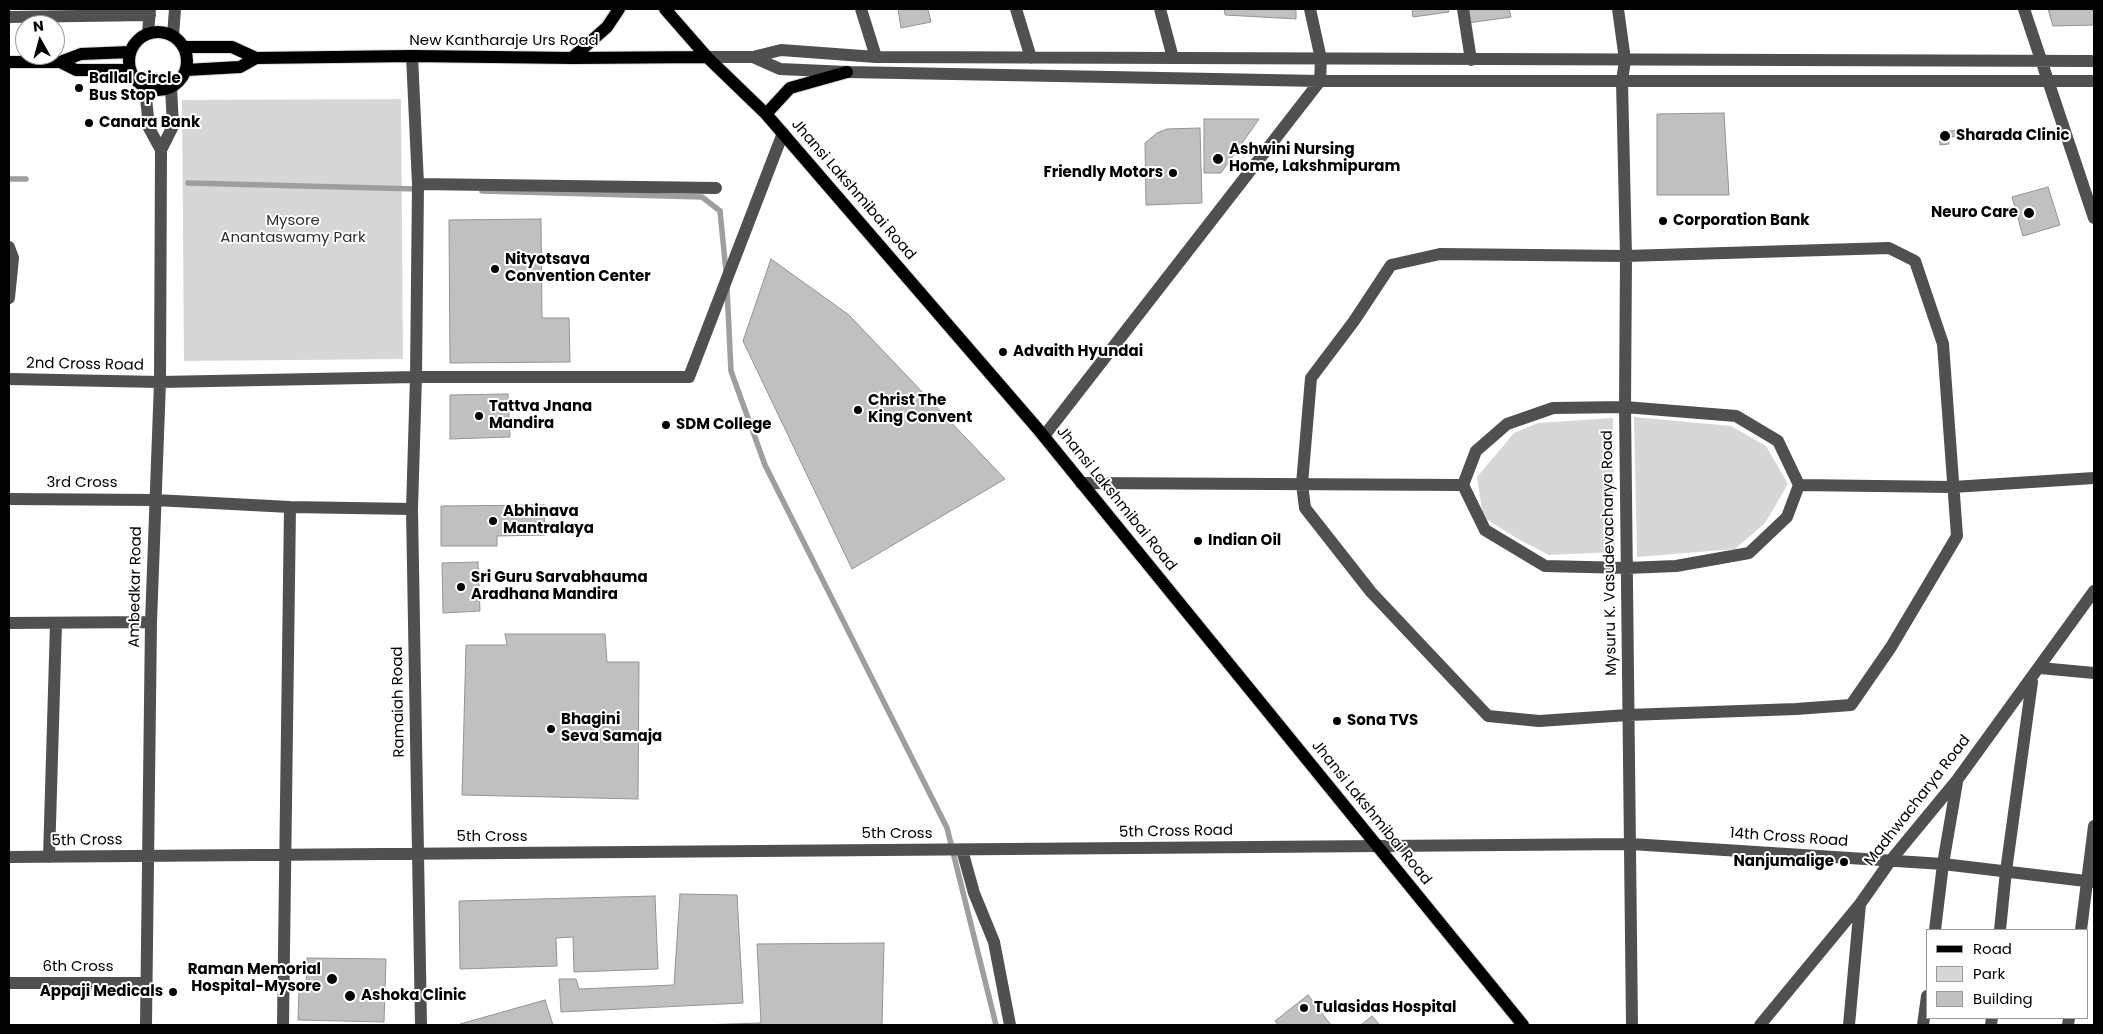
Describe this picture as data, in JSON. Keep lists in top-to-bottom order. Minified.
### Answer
{"streets":{"main road":["New Kantharaje Urs Road","Jhansi Lakshmibai Road"],"street":["2nd Cross Road","3rd Cross","Mysuru K. Vasudevacharya Road","Ambedkar Road","Ramaiah Road","Madhwacharya Road","5th Cross Road","5th Cross","14th Cross Road","6th Cross"]},"crossings":[["New Kantharaje Urs Road","Jhansi Lakshmibai Road"],["New Kantharaje Urs Road","Ambedkar Road"],["New Kantharaje Urs Road","Ramaiah Road"],["Jhansi Lakshmibai Road","2nd Cross Road"],["Jhansi Lakshmibai Road","5th Cross Road"],["Jhansi Lakshmibai Road","14th Cross Road"],["2nd Cross Road","Ambedkar Road"],["2nd Cross Road","Ramaiah Road"],["3rd Cross","Ambedkar Road"],["3rd Cross","Ramaiah Road"],["Mysuru K. Vasudevacharya Road","14th Cross Road"],["Ambedkar Road","5th Cross"],["Ambedkar Road","6th Cross"],["Ramaiah Road","5th Cross"],["Madhwacharya Road","14th Cross Road"],["5th Cross Road","5th Cross"],["5th Cross Road","14th Cross Road"]],"parks":["Mysore Anantaswamy Park"],"places":["Ballal Circle Bus Stop","Canara Bank","Sharada Clinic","Ashwini Nursing Home, Lakshmipuram","Friendly Motors","Neuro Care","Corporation Bank","Nityotsava Convention Center","Advaith Hyundai","Christ The King Convent","Tattva Jnana Mandira","SDM College","Abhinava Mantralaya","Indian Oil","Sri Guru Sarvabhauma Aradhana Mandira","Sona TVS","Bhagini Seva Samaja","Nanjumalige","Raman Memorial Hospital-Mysore","Appaji Medicals","Ashoka Clinic","Tulasidas Hospital"],"legend":["Road","Park","Building"],"north":"top"}
